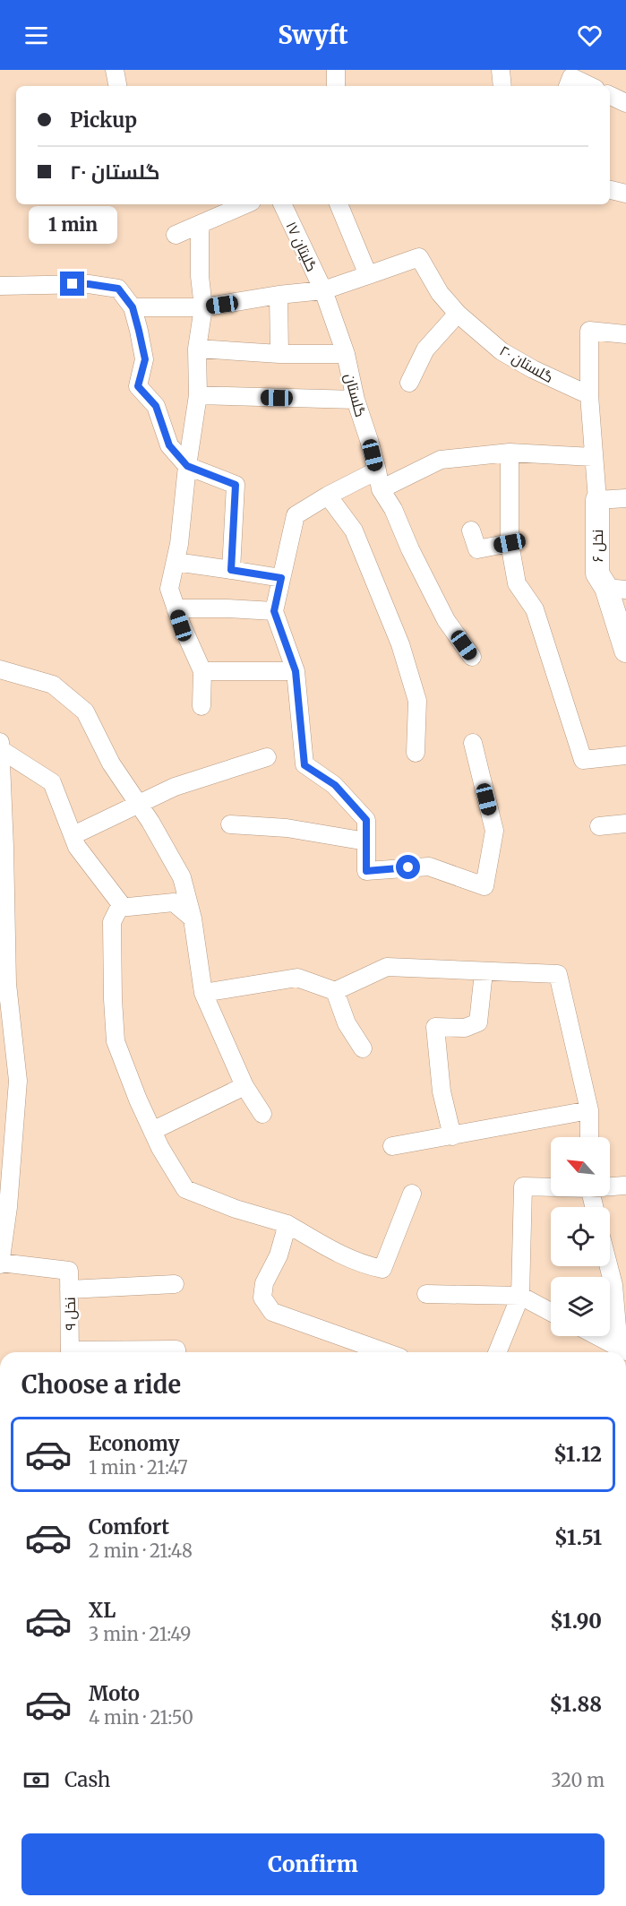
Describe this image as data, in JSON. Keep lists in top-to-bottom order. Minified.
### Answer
{"streets":{"street":["گلیتان ۱۷","گلستان ۲۰","گلستان","نخل ۶","نخل ۹"]},"crossings":[["گلیتان ۱۷","گلستان"]],"north":"top left","page":{"header":"Swyft","banner":["Pickup","گلستان ۲۰"],"bubble":"1 min","heading":"Choose a ride","list":[{"name":"Economy","note":"1 min · 21:47","value":"$1.12"},{"name":"Comfort","note":"2 min · 21:48","value":"$1.51"},{"name":"XL","note":"3 min · 21:49","value":"$1.90"},{"name":"Moto","note":"4 min · 21:50","value":"$1.88"}],"pay":["Cash","320 m"],"buttons":"Confirm"}}
